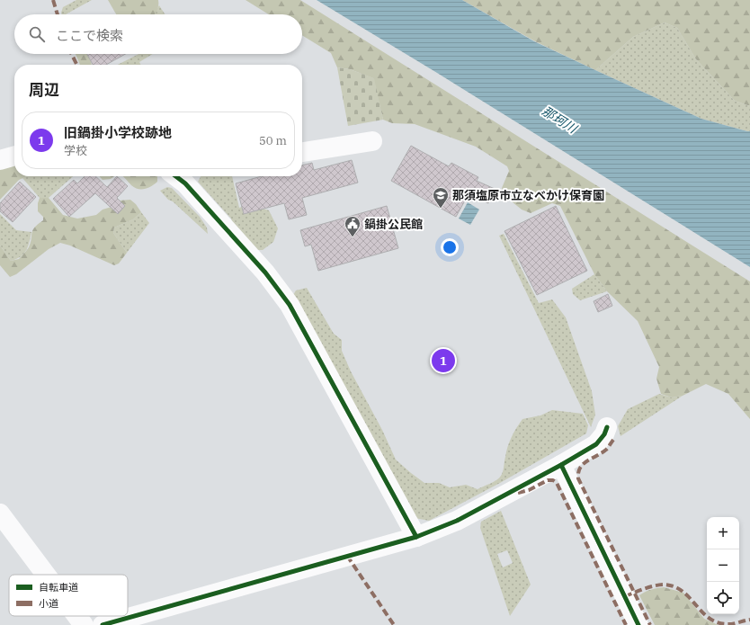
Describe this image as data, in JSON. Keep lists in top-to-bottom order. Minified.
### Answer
{"water":["那珂川"],"places":{"school or university":["那須塩原市立なべかけ保育園"],"public building":["鍋掛公民館"]},"legend":["自転車道","小道"],"page":{"search":"ここで検索","heading":"周辺","list":[{"mark":"1","name":"旧鍋掛小学校跡地","note":"学校","value":"50 m"}],"pins":"1","map_buttons":["+","−"]}}
